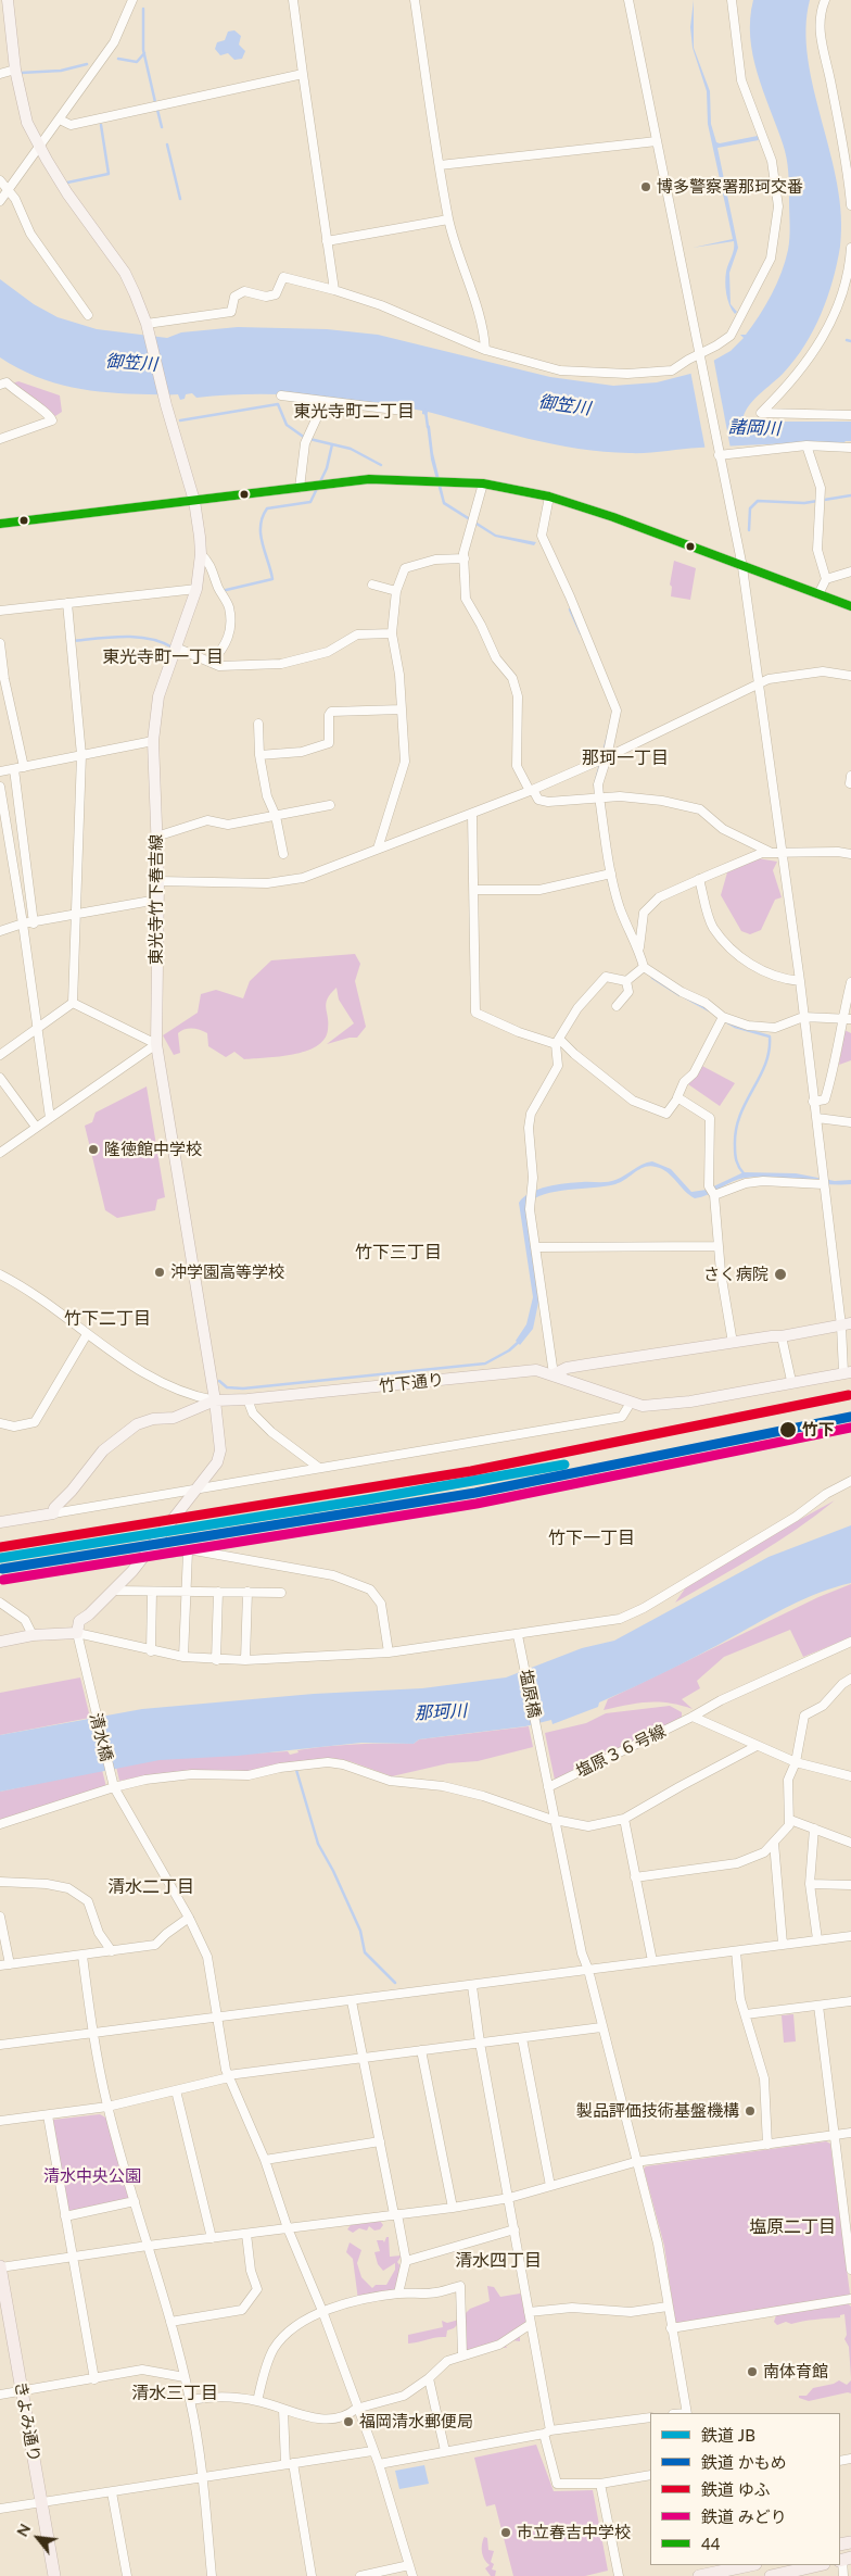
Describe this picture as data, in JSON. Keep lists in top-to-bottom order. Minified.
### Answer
{"streets":{"highway":["きよみ通り"],"main road":["東光寺竹下春吉線","竹下通り"],"street":["塩原橋","清水橋","塩原３６号線"]},"crossings":[["東光寺竹下春吉線","竹下通り"],["塩原橋","塩原３６号線"]],"districts":["東光寺町二丁目","東光寺町一丁目","那珂一丁目","竹下三丁目","竹下二丁目","竹下一丁目","清水二丁目","塩原二丁目","清水四丁目","清水三丁目"],"water":["御笠川","諸岡川","那珂川"],"parks":["清水中央公園"],"places":["博多警察署那珂交番","隆徳館中学校","沖学園高等学校","さく病院","竹下","製品評価技術基盤機構","南体育館","福岡清水郵便局","市立春吉中学校"],"lines":["transit line 44","rail line ゆふ","rail line かもめ","rail line みどり","rail line JB"],"legend":["鉄道 JB","鉄道 かもめ","鉄道 ゆふ","鉄道 みどり","44"],"north":"top left"}
